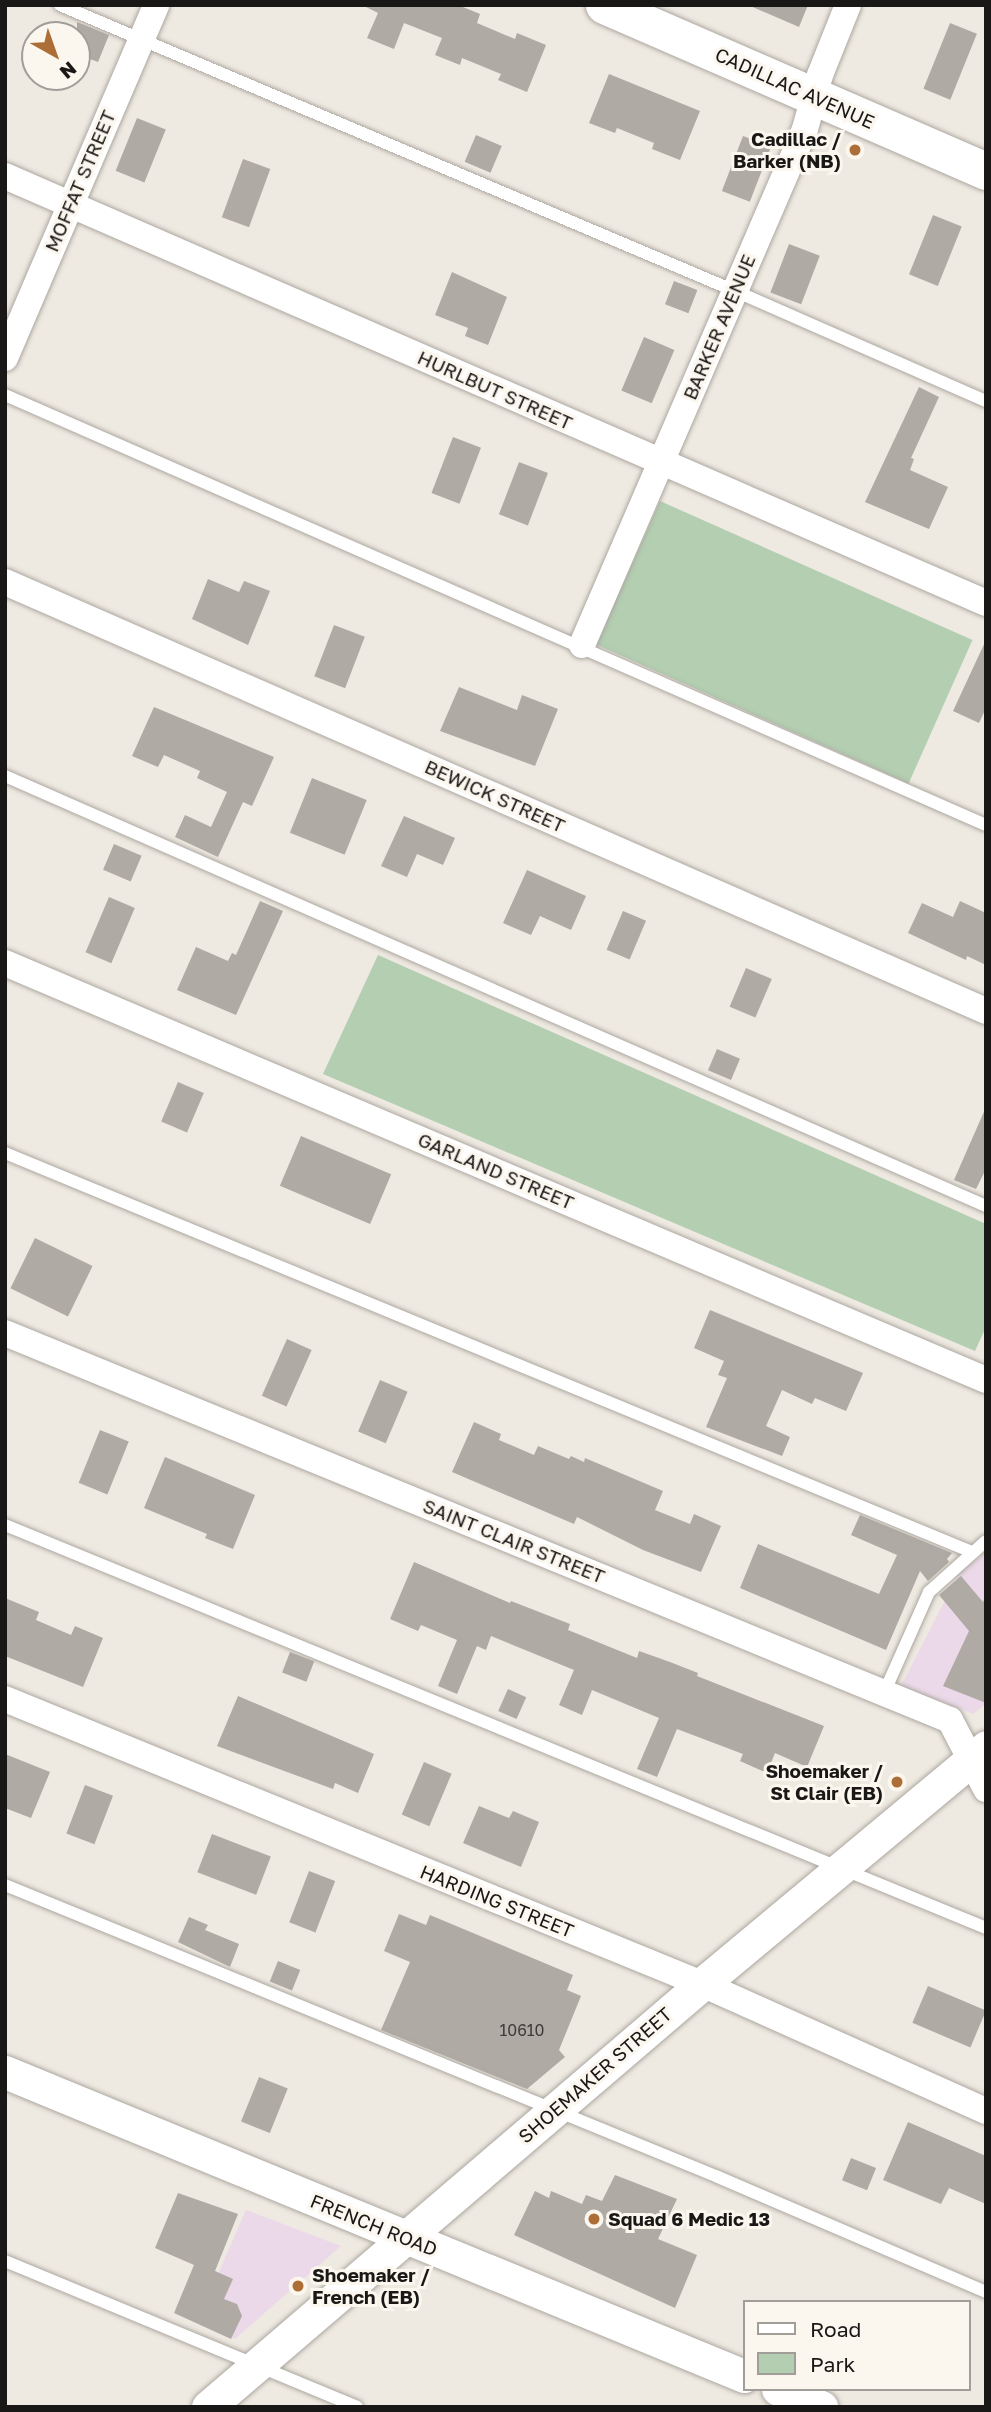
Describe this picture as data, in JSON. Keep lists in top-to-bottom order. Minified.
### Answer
{"streets":{"main road":["CADILLAC AVENUE"],"street":["MOFFAT STREET","BARKER AVENUE","HURLBUT STREET","BEWICK STREET","GARLAND STREET","SAINT CLAIR STREET","HARDING STREET","SHOEMAKER STREET","FRENCH ROAD"]},"crossings":[["CADILLAC AVENUE","BARKER AVENUE"],["MOFFAT STREET","HURLBUT STREET"],["BARKER AVENUE","HURLBUT STREET"],["SAINT CLAIR STREET","SHOEMAKER STREET"],["HARDING STREET","SHOEMAKER STREET"],["SHOEMAKER STREET","FRENCH ROAD"]],"places":["Cadillac / Barker (NB)","Shoemaker / St Clair (EB)","Squad 6 Medic 13","Shoemaker / French (EB)"],"house_numbers":["10610"],"legend":["Road","Park"],"north":"bottom right"}
